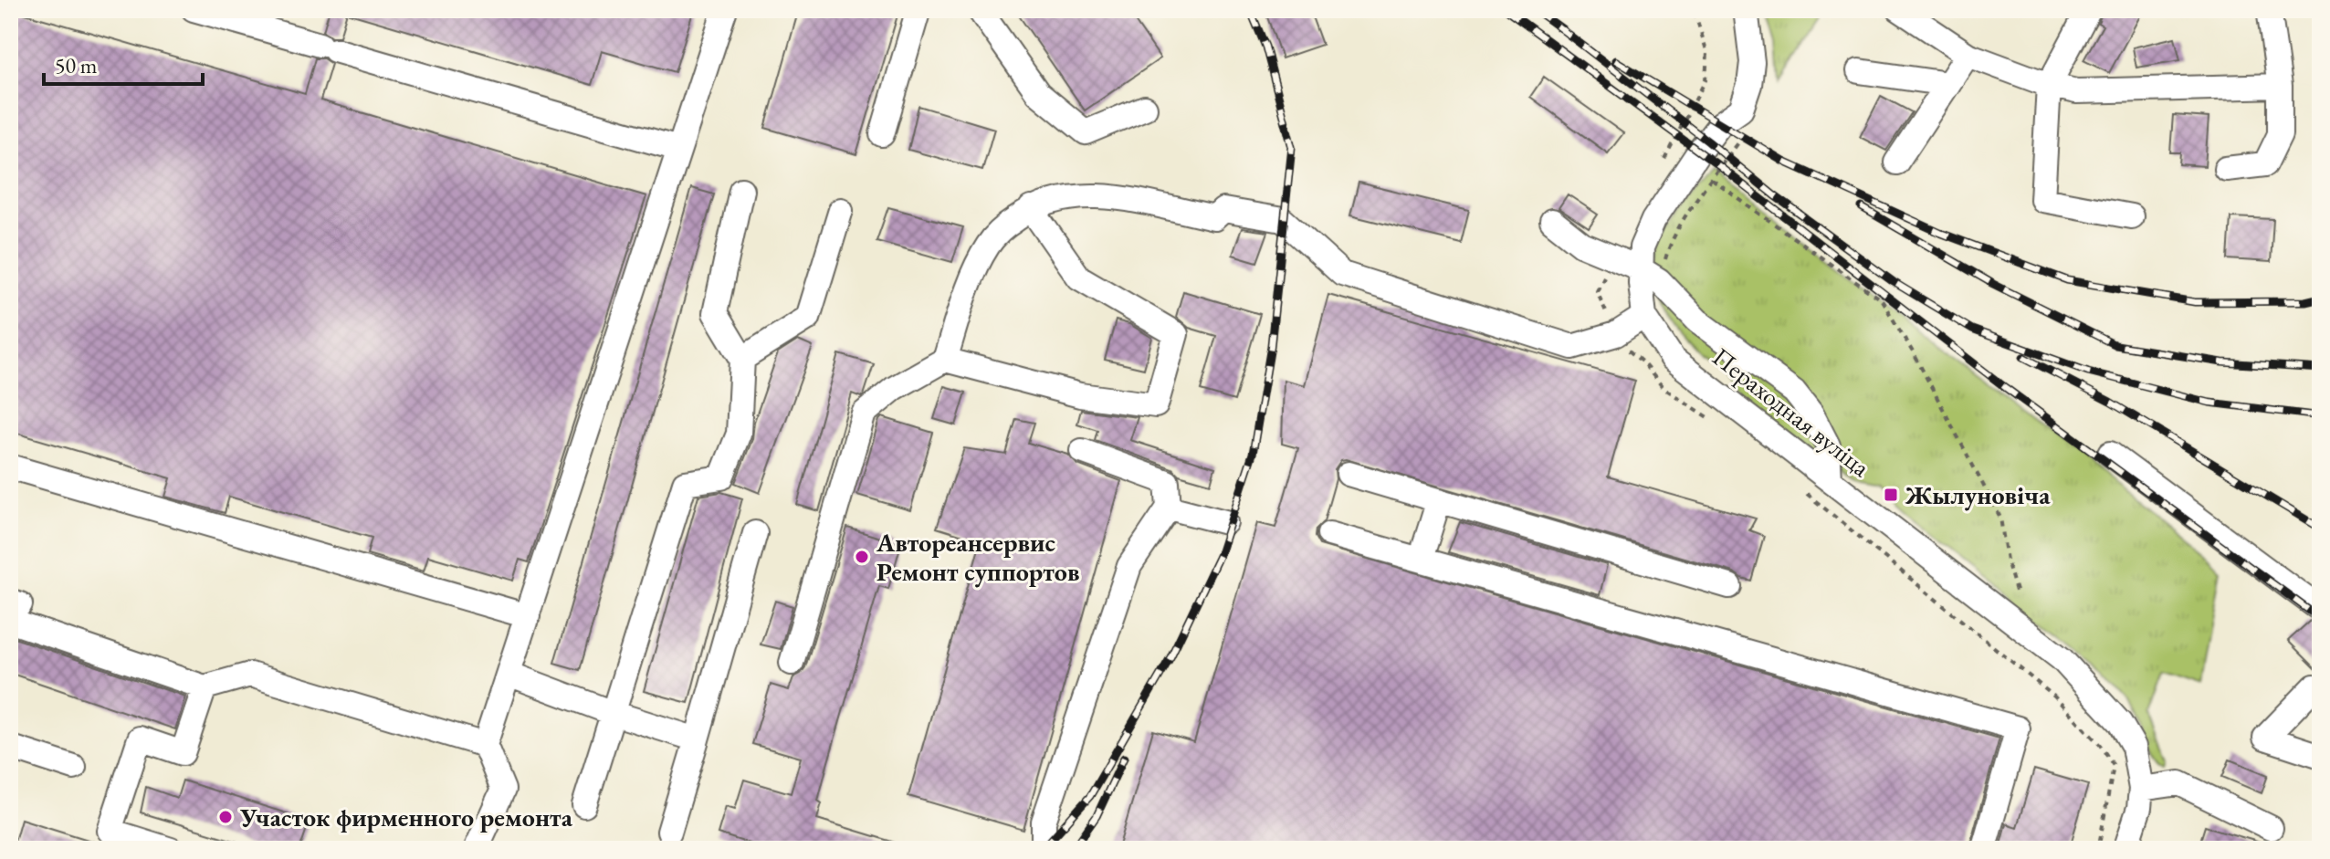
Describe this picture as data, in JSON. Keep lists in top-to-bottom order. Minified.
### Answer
{"streets":{"street":["Пераходная вуліца"]},"places":{"transit":["Жылуновіча"],"other":["Автореансервис Ремонт суппортов","Участок фирменного ремонта"]},"scale_bar":"50 m"}
